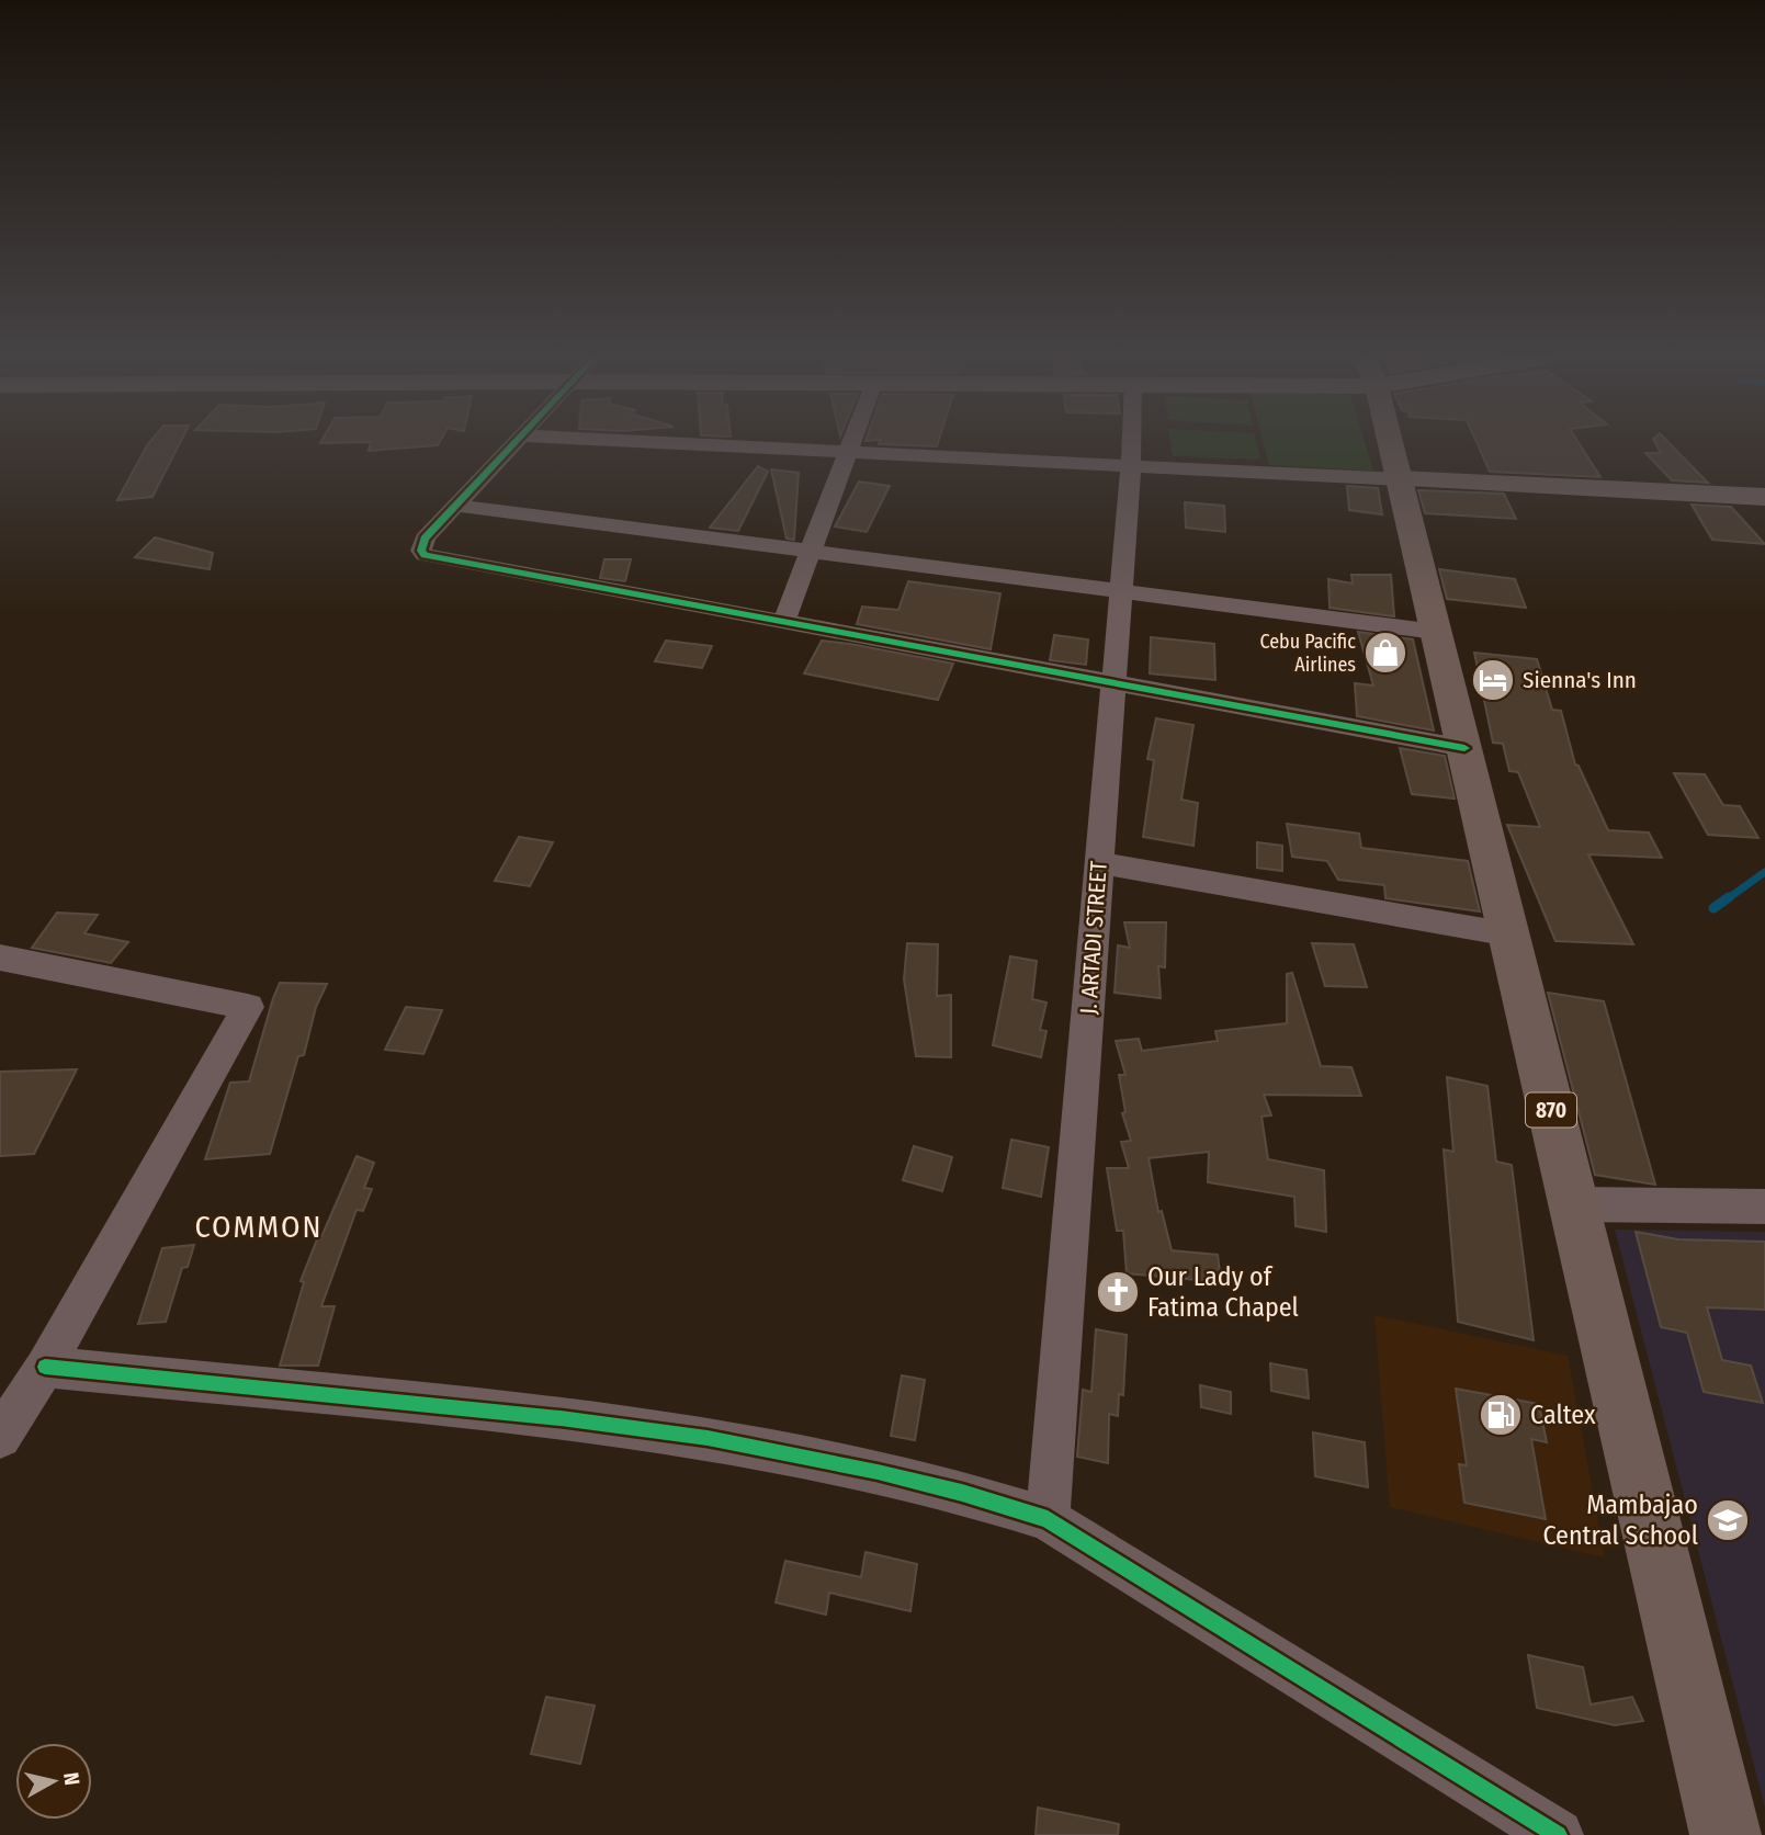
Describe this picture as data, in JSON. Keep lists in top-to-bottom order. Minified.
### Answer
{"streets":{"main road":["870"],"street":["J. ARTADI STREET"]},"districts":["COMMON"],"places":{"shop":["Cebu Pacific Airlines"],"hotel":["Sienna's Inn"],"church":["Our Lady of Fatima Chapel"],"fuel station":["Caltex"],"school or university":["Mambajao Central School"]},"north":"right"}
